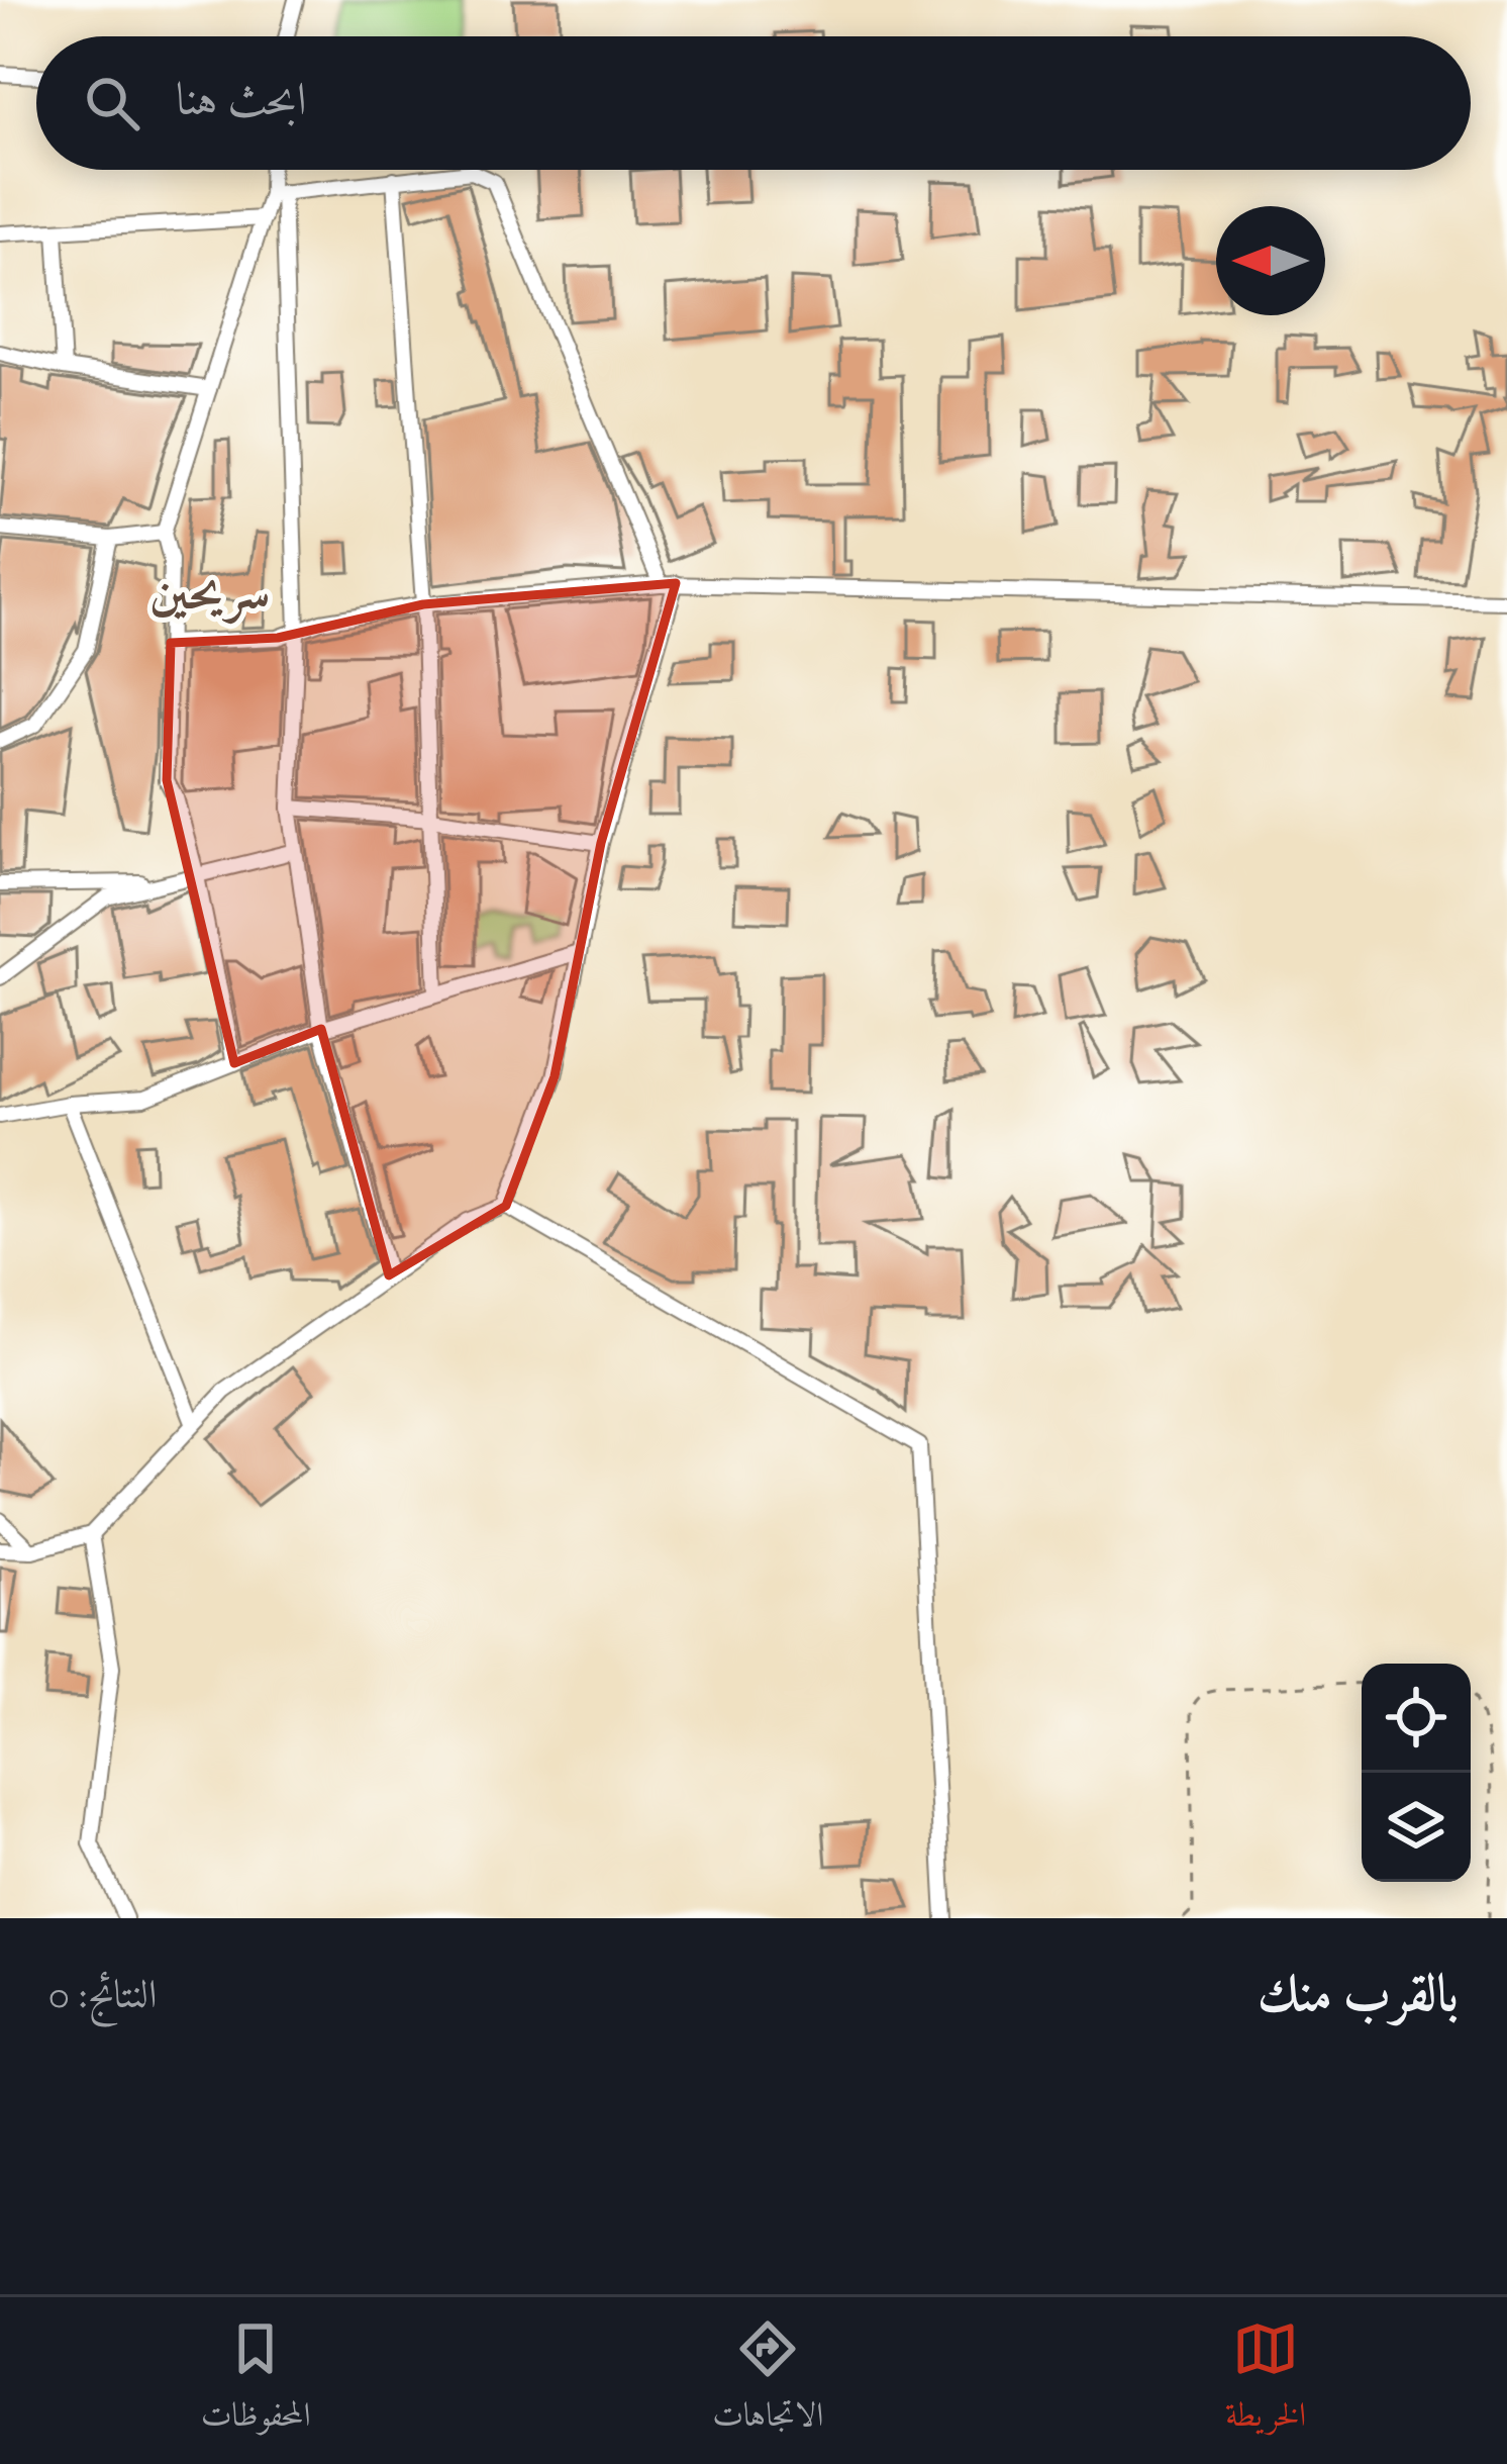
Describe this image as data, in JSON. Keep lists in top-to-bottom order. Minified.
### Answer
{"districts":["سريحين"],"north":"left","page":{"search":"ابحث هنا","heading":["بالقرب منك","النتائج: 0"],"nav":["الخريطة","الاتجاهات","المحفوظات"]}}
